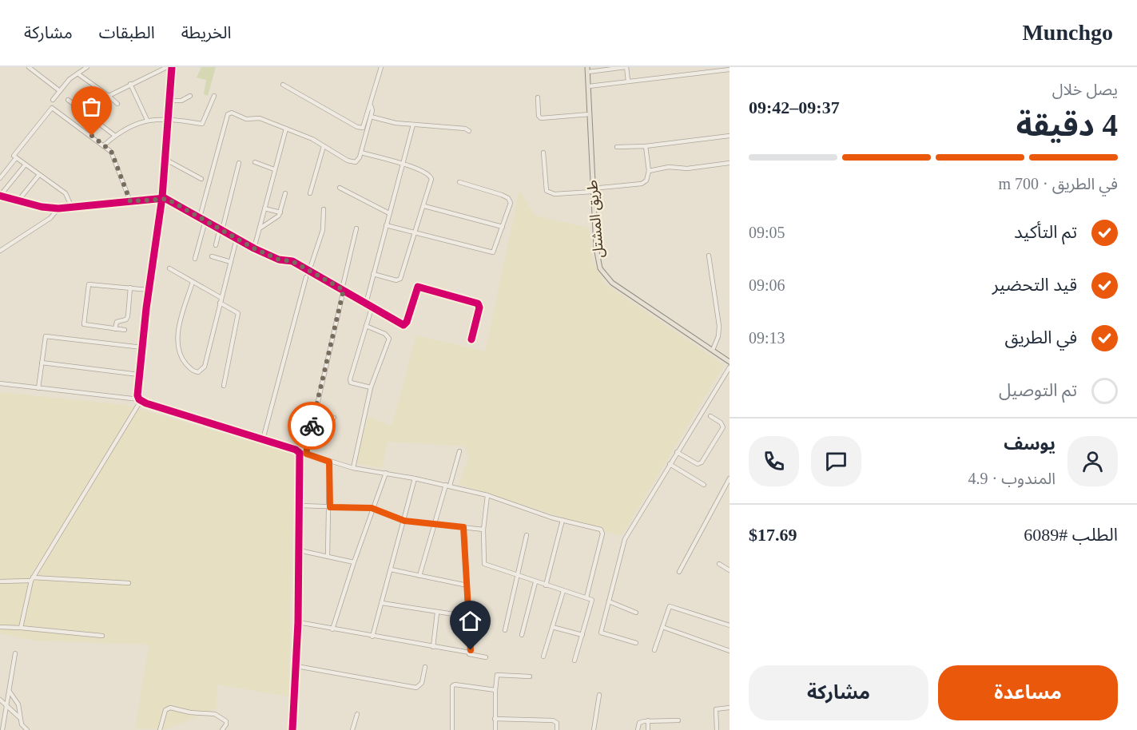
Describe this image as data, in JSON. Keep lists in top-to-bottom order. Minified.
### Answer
{"streets":{"main road":["طريق المشتل"]},"page":{"header":"Munchgo","nav":["الخريطة","الطبقات","مشاركة"],"heading":["4 دقيقة","يصل خلال","09:37–09:42"],"panel":["يوسف","المندوب · 4.9","الطلب #6089","$17.69"],"bar":"في الطريق · 700 m","list":[["تم التأكيد","09:05"],["قيد التحضير","09:06"],["في الطريق","09:13"],"تم التوصيل"],"buttons":["مساعدة","مشاركة"]}}
